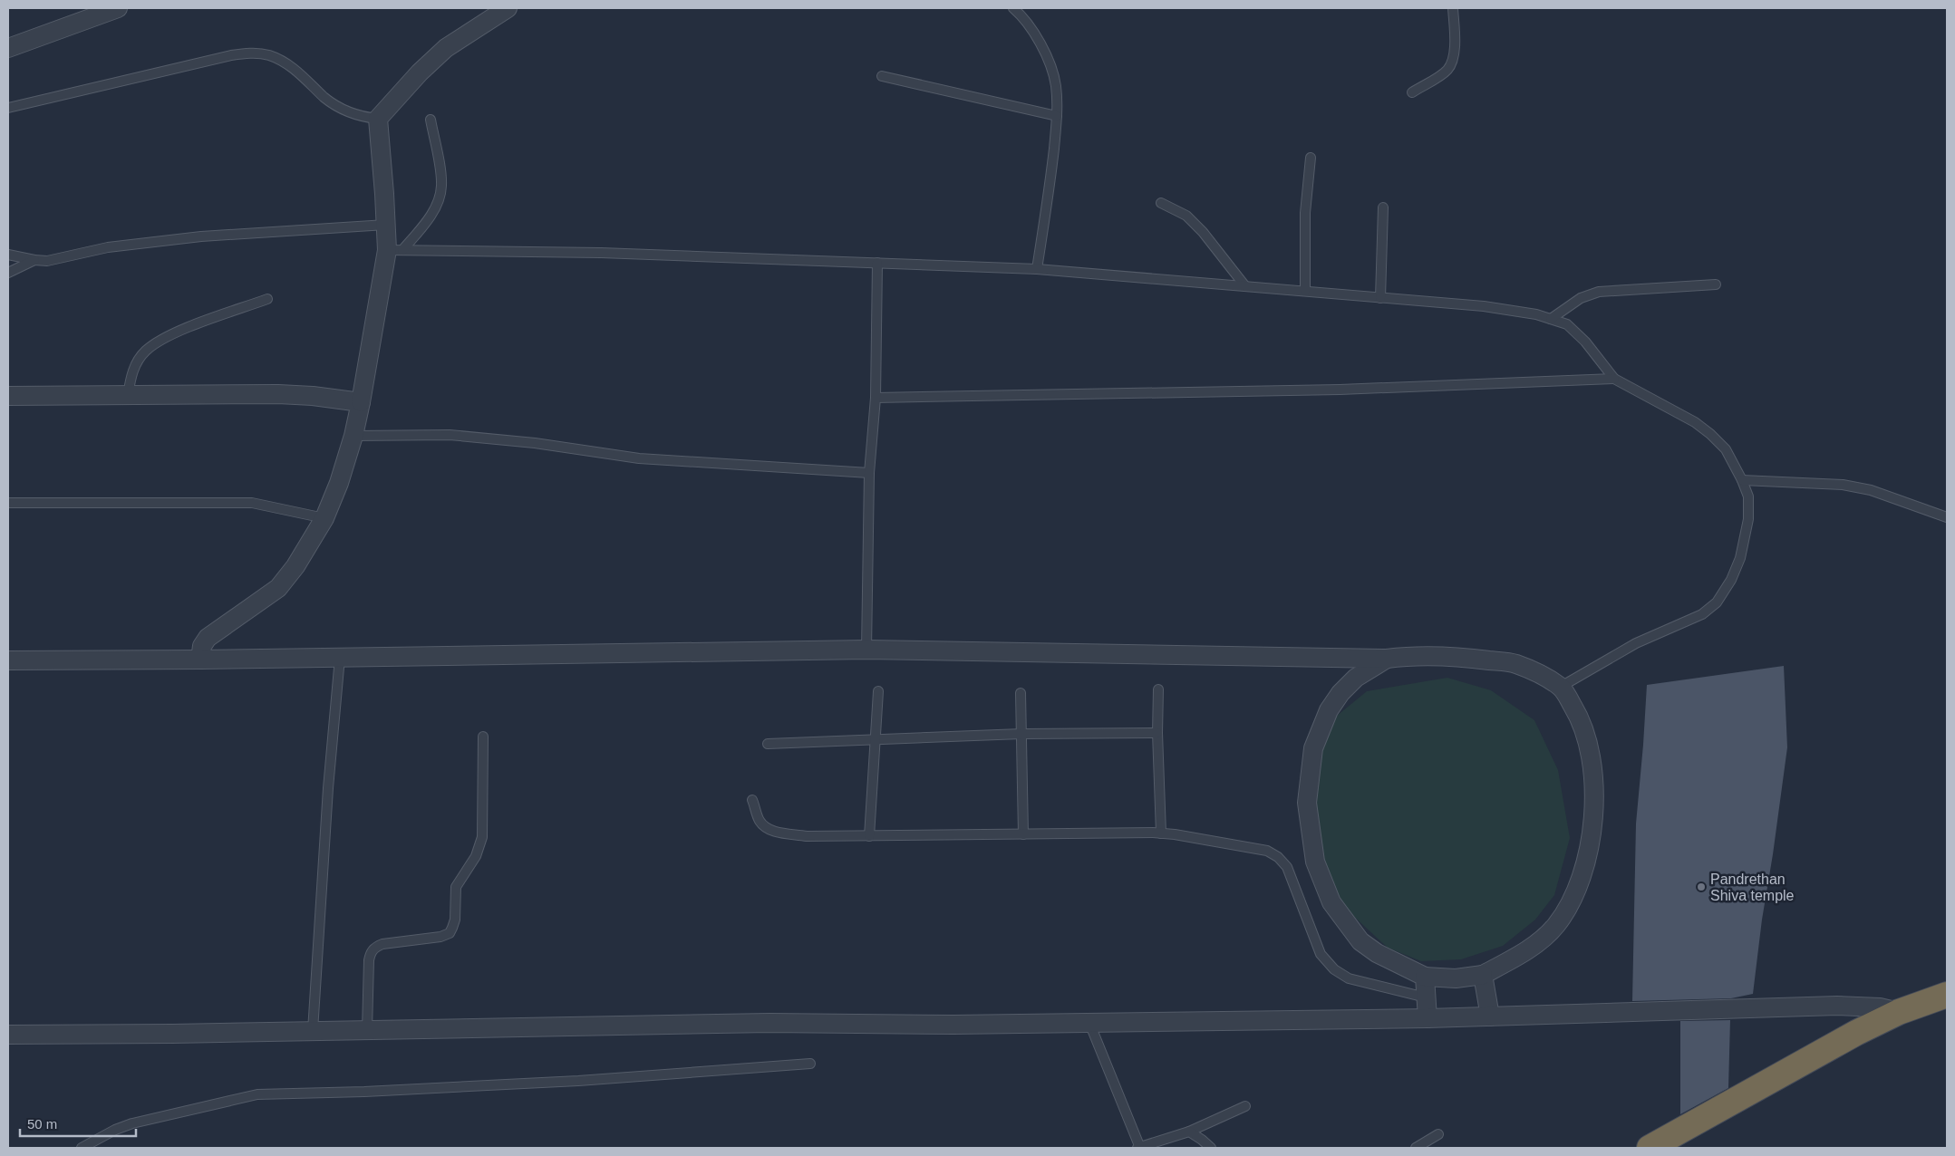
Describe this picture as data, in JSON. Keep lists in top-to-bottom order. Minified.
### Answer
{"places":["Pandrethan Shiva temple"],"scale_bar":"50 m"}
